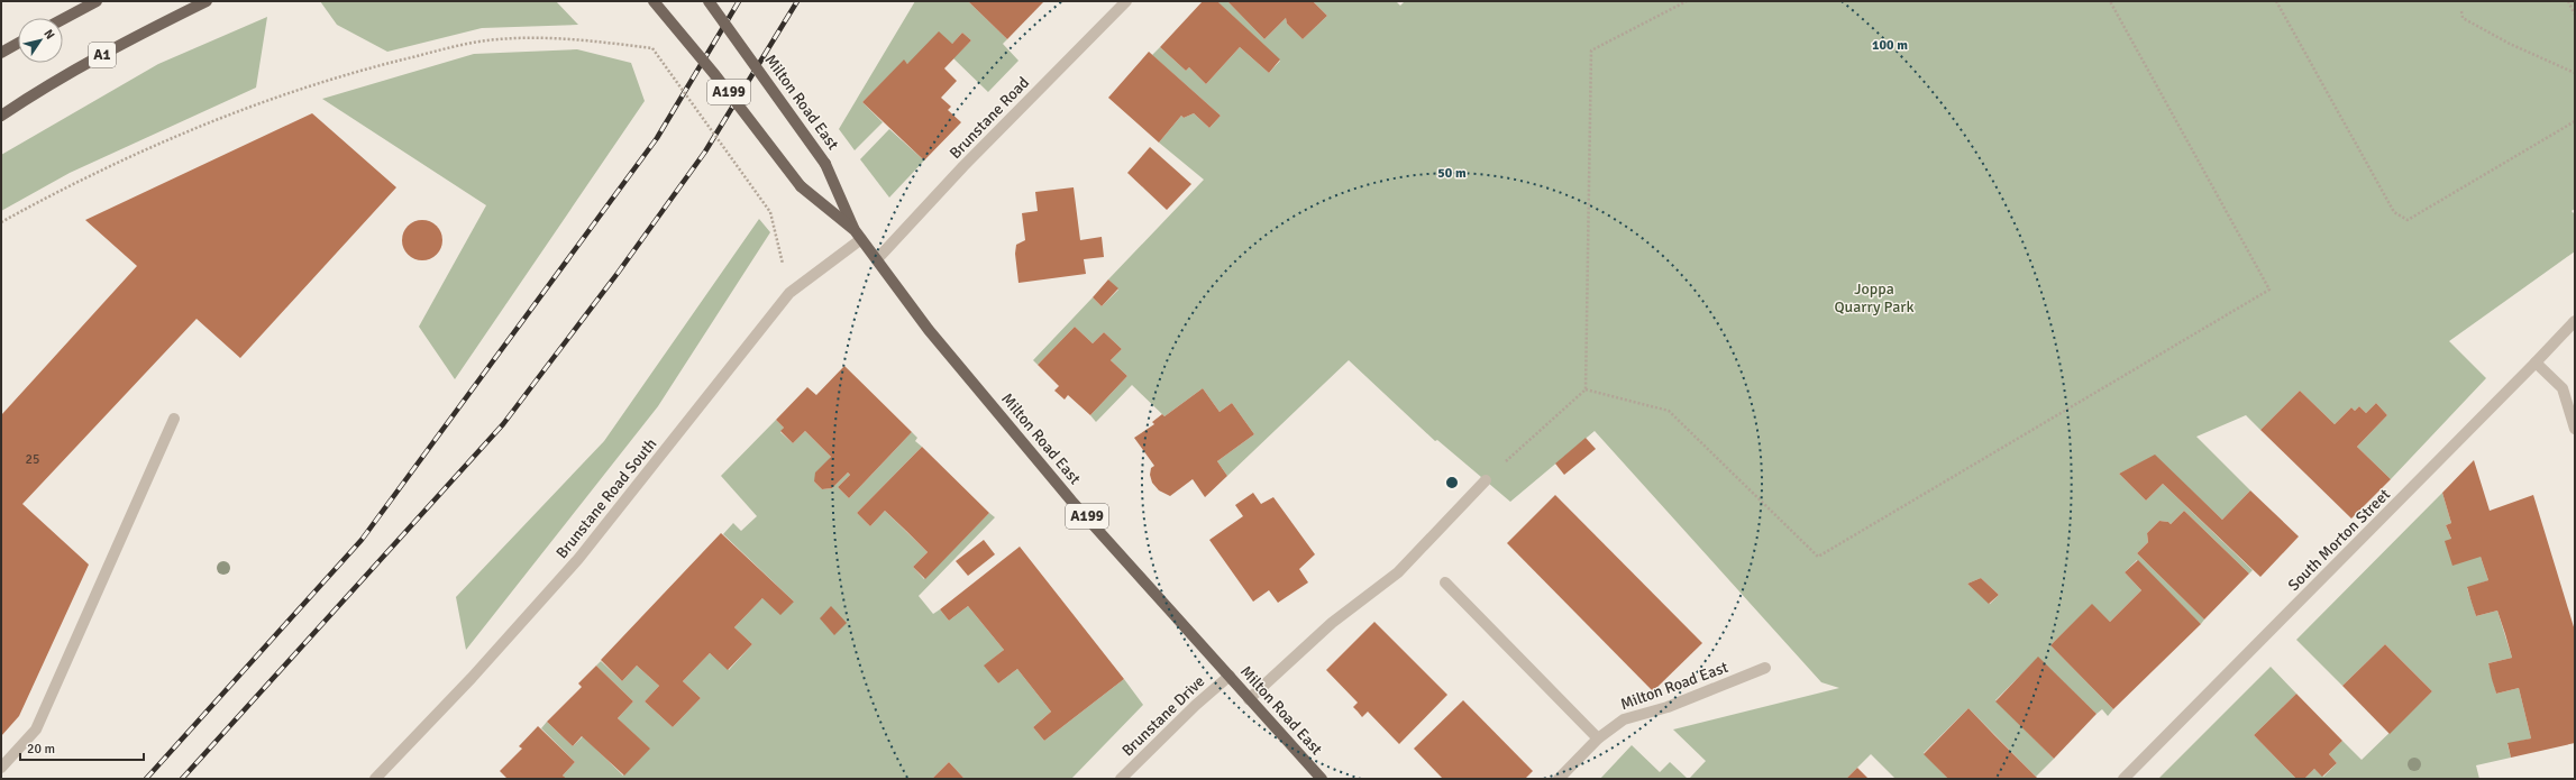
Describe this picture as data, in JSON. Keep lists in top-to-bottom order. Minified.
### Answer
{"streets":{"main road":["A1","A199","Milton Road East"],"street":["Brunstane Road","Brunstane Road South","South Morton Street","Brunstane Drive"]},"crossings":[["Milton Road East","Brunstane Road"],["Milton Road East","Brunstane Road South"],["Milton Road East","Brunstane Drive"]],"parks":["Joppa Quarry Park"],"house_numbers":["25"],"scale_bar":"20 m","north":"top right","rings":["100 m","50 m"]}
